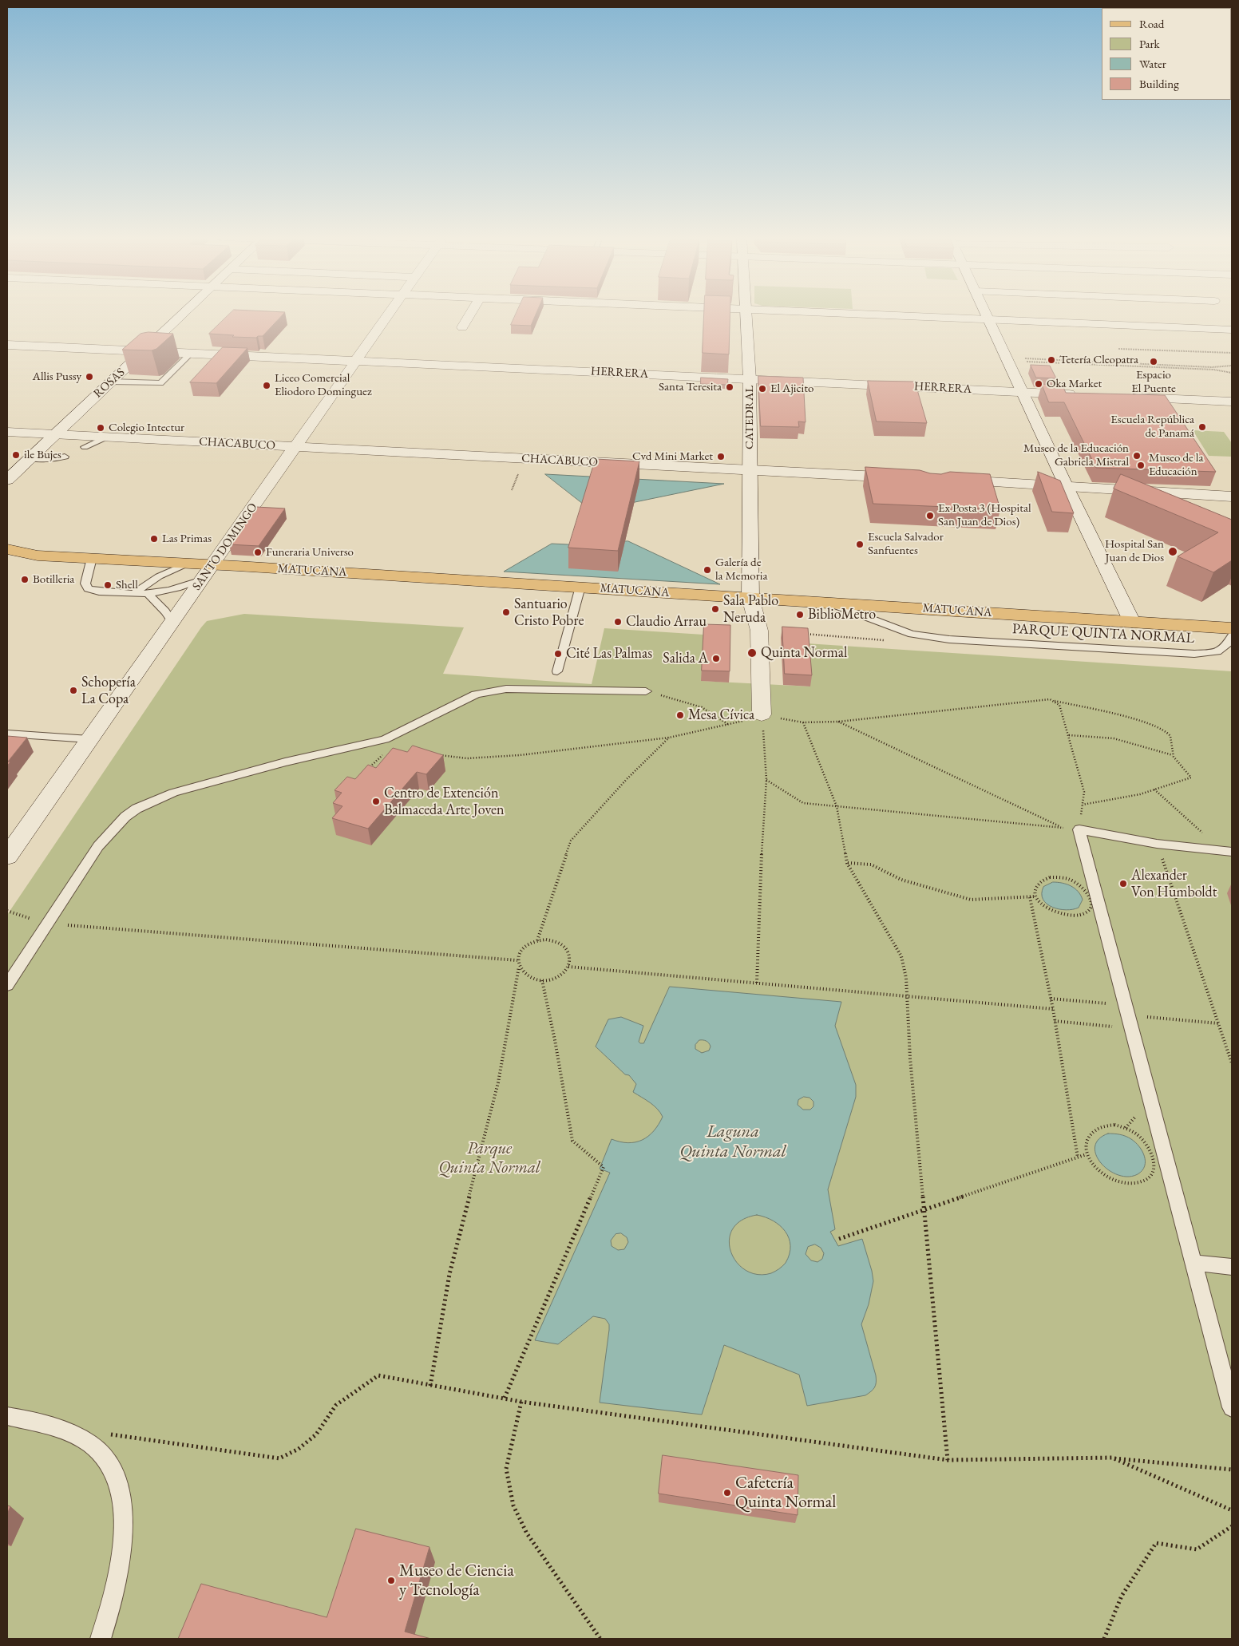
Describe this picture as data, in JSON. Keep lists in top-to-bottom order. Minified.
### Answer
{"streets":{"main road":["MATUCANA"],"street":["HERRERA","ROSAS","CATEDRAL","CHACABUCO","SANTO DOMINGO"],"lane":["PARQUE QUINTA NORMAL"]},"crossings":[["HERRERA","ROSAS"],["HERRERA","CATEDRAL"],["HERRERA","SANTO DOMINGO"],["ROSAS","CHACABUCO"],["CATEDRAL","CHACABUCO"],["CATEDRAL","MATUCANA"],["CHACABUCO","SANTO DOMINGO"],["SANTO DOMINGO","MATUCANA"],["MATUCANA","PARQUE QUINTA NORMAL"]],"water":["Laguna Quinta Normal"],"parks":["Parque Quinta Normal"],"places":["Tetería Cleopatra","Espacio El Puente","Allis Pussy","Oka Market","Liceo Comercial Eliodoro Dominguez","Santa Teresita","El Ajicito","Escuela República de Panamá","Colegio Intectur","ile Bujes","Museo de la Educación Gabriela Mistral","Cvd Mini Market","Museo de la Educación","Ex Posta 3 (Hospital San Juan de Dios)","Las Primas","Escuela Salvador Sanfuentes","Hospital San Juan de Dios","Funeraria Universo","Galería de la Memoria","Botilleria","Shell","Sala Pablo Neruda","Santuario Cristo Pobre","BiblioMetro","Claudio Arrau","Quinta Normal","Cité Las Palmas","Salida A","Schopería La Copa","Mesa Cívica","Centro de Extención Balmaceda Arte Joven","Alexander Von Humboldt","Cafetería Quinta Normal","Museo de Ciencia y Tecnología"],"legend":["Road","Park","Water","Building"]}
